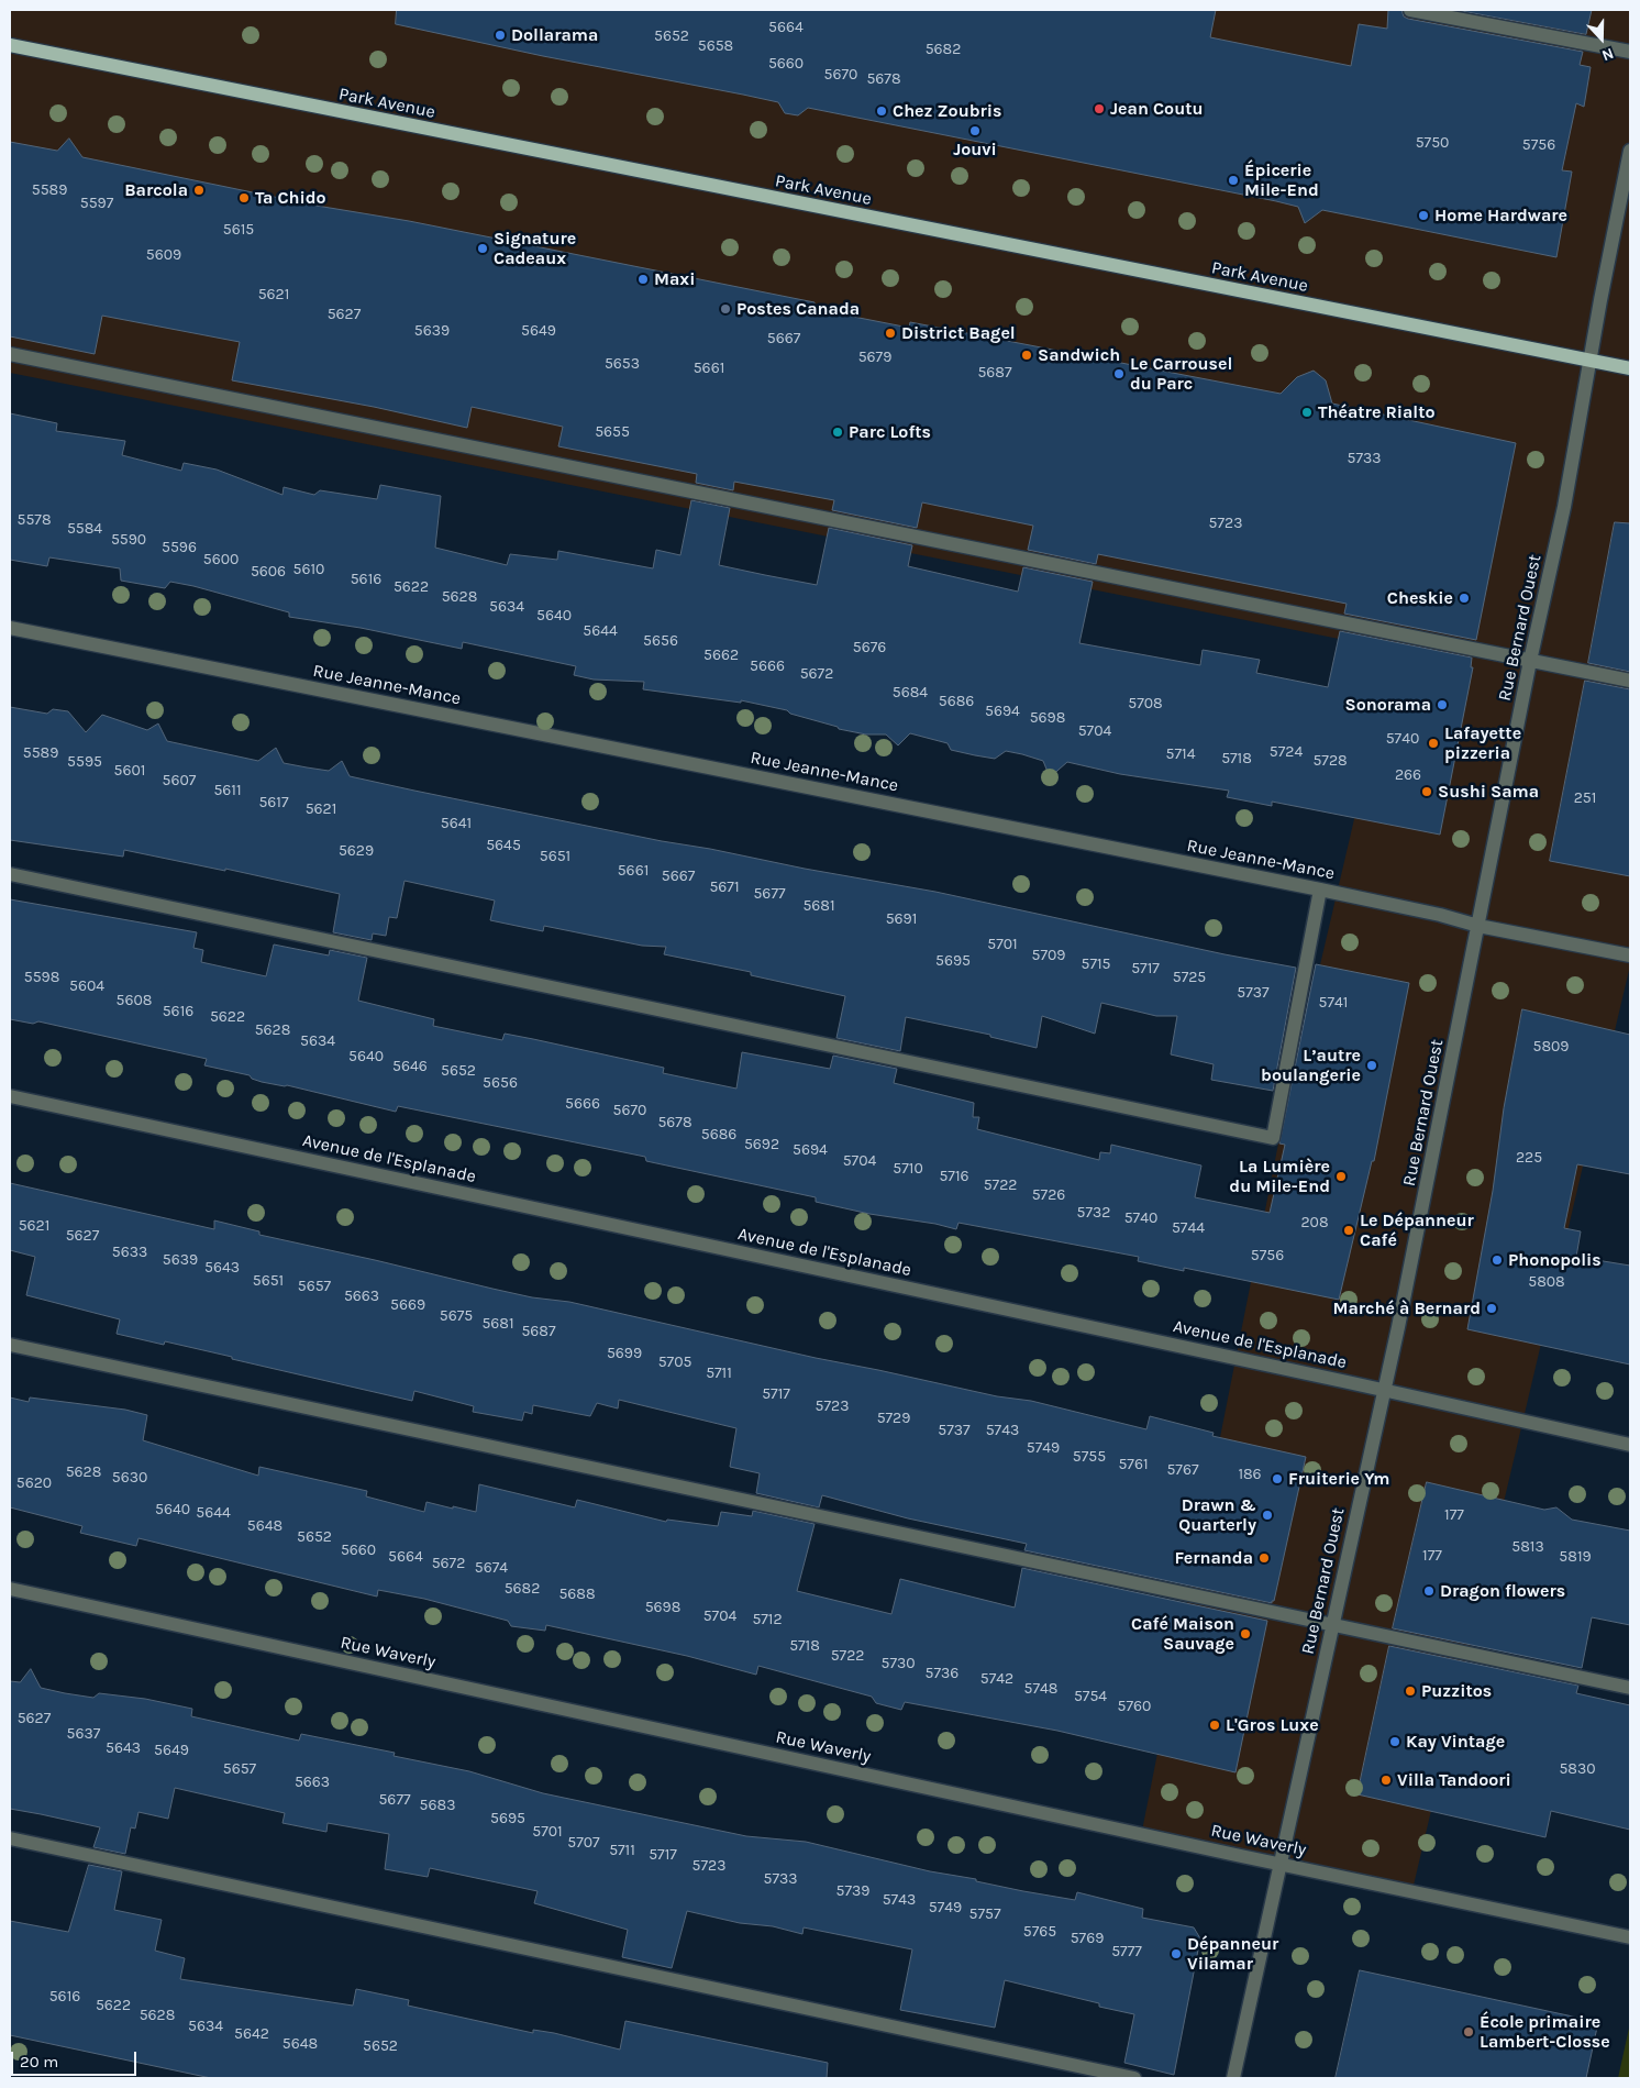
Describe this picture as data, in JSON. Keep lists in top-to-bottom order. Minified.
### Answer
{"streets":{"main road":["Park Avenue"],"street":["Rue Bernard Ouest","Rue Jeanne-Mance","Avenue de l'Esplanade","Rue Waverly"]},"crossings":[["Park Avenue","Rue Bernard Ouest"],["Rue Bernard Ouest","Rue Jeanne-Mance"],["Rue Bernard Ouest","Avenue de l'Esplanade"],["Rue Bernard Ouest","Rue Waverly"]],"places":["Dollarama","Jean Coutu","Chez Zoubris","Jouvi","Épicerie Mile-End","Barcola","Ta Chido","Home Hardware","Signature Cadeaux","Maxi","Postes Canada","District Bagel","Sandwich","Le Carrousel du Parc","Théatre Rialto","Parc Lofts","Cheskie","Sonorama","Lafayette pizzeria","Sushi Sama","L’autre boulangerie","La Lumière du Mile-End","Le Dépanneur Café","Phonopolis","Marché à Bernard","Fruiterie Ym","Drawn & Quarterly","Fernanda","Dragon flowers","Café Maison Sauvage","Puzzitos","L'Gros Luxe","Kay Vintage","Villa Tandoori","Dépanneur Vilamar","École primaire Lambert-Closse"],"house_numbers":["5664","5652","5658","5682","5660","5670","5678","5750","5756","5589","5597","5615","5609","5621","5627","5639","5649","5667","5679","5653","5661","5687","5655","5733","5578","5723","5584","5590","5596","5600","5610","5606","5616","5622","5628","5634","5640","5644","5656","5676","5662","5666","5672","5684","5686","5708","5694","5698","5704","5740","5724","5589","5714","5718","5728","5595","5601","266","5607","5611","251","5617","5621","5641","5645","5629","5651","5661","5667","5671","5677","5681","5691","5701","5709","5695","5715","5717","5598","5725","5604","5737","5608","5741","5616","5622","5628","5634","5809","5640","5646","5652","5656","5666","5670","5678","5686","5692","5694","225","5704","5710","5716","5722","5726","5732","5740","208","5621","5744","5627","5633","5756","5639","5643","5651","5808","5657","5663","5669","5675","5681","5687","5699","5705","5711","5717","5723","5729","5737","5743","5749","5755","5761","5767","5628","186","5630","5620","5640","5644","177","5648","5652","5813","5660","177","5664","5819","5672","5674","5682","5688","5698","5704","5712","5718","5722","5730","5736","5742","5748","5754","5760","5627","5637","5643","5649","5657","5830","5663","5677","5683","5695","5701","5707","5711","5717","5723","5733","5739","5743","5749","5757","5765","5769","5777","5616","5622","5628","5634","5642","5648","5652"],"scale_bar":"20 m","north":"bottom"}
